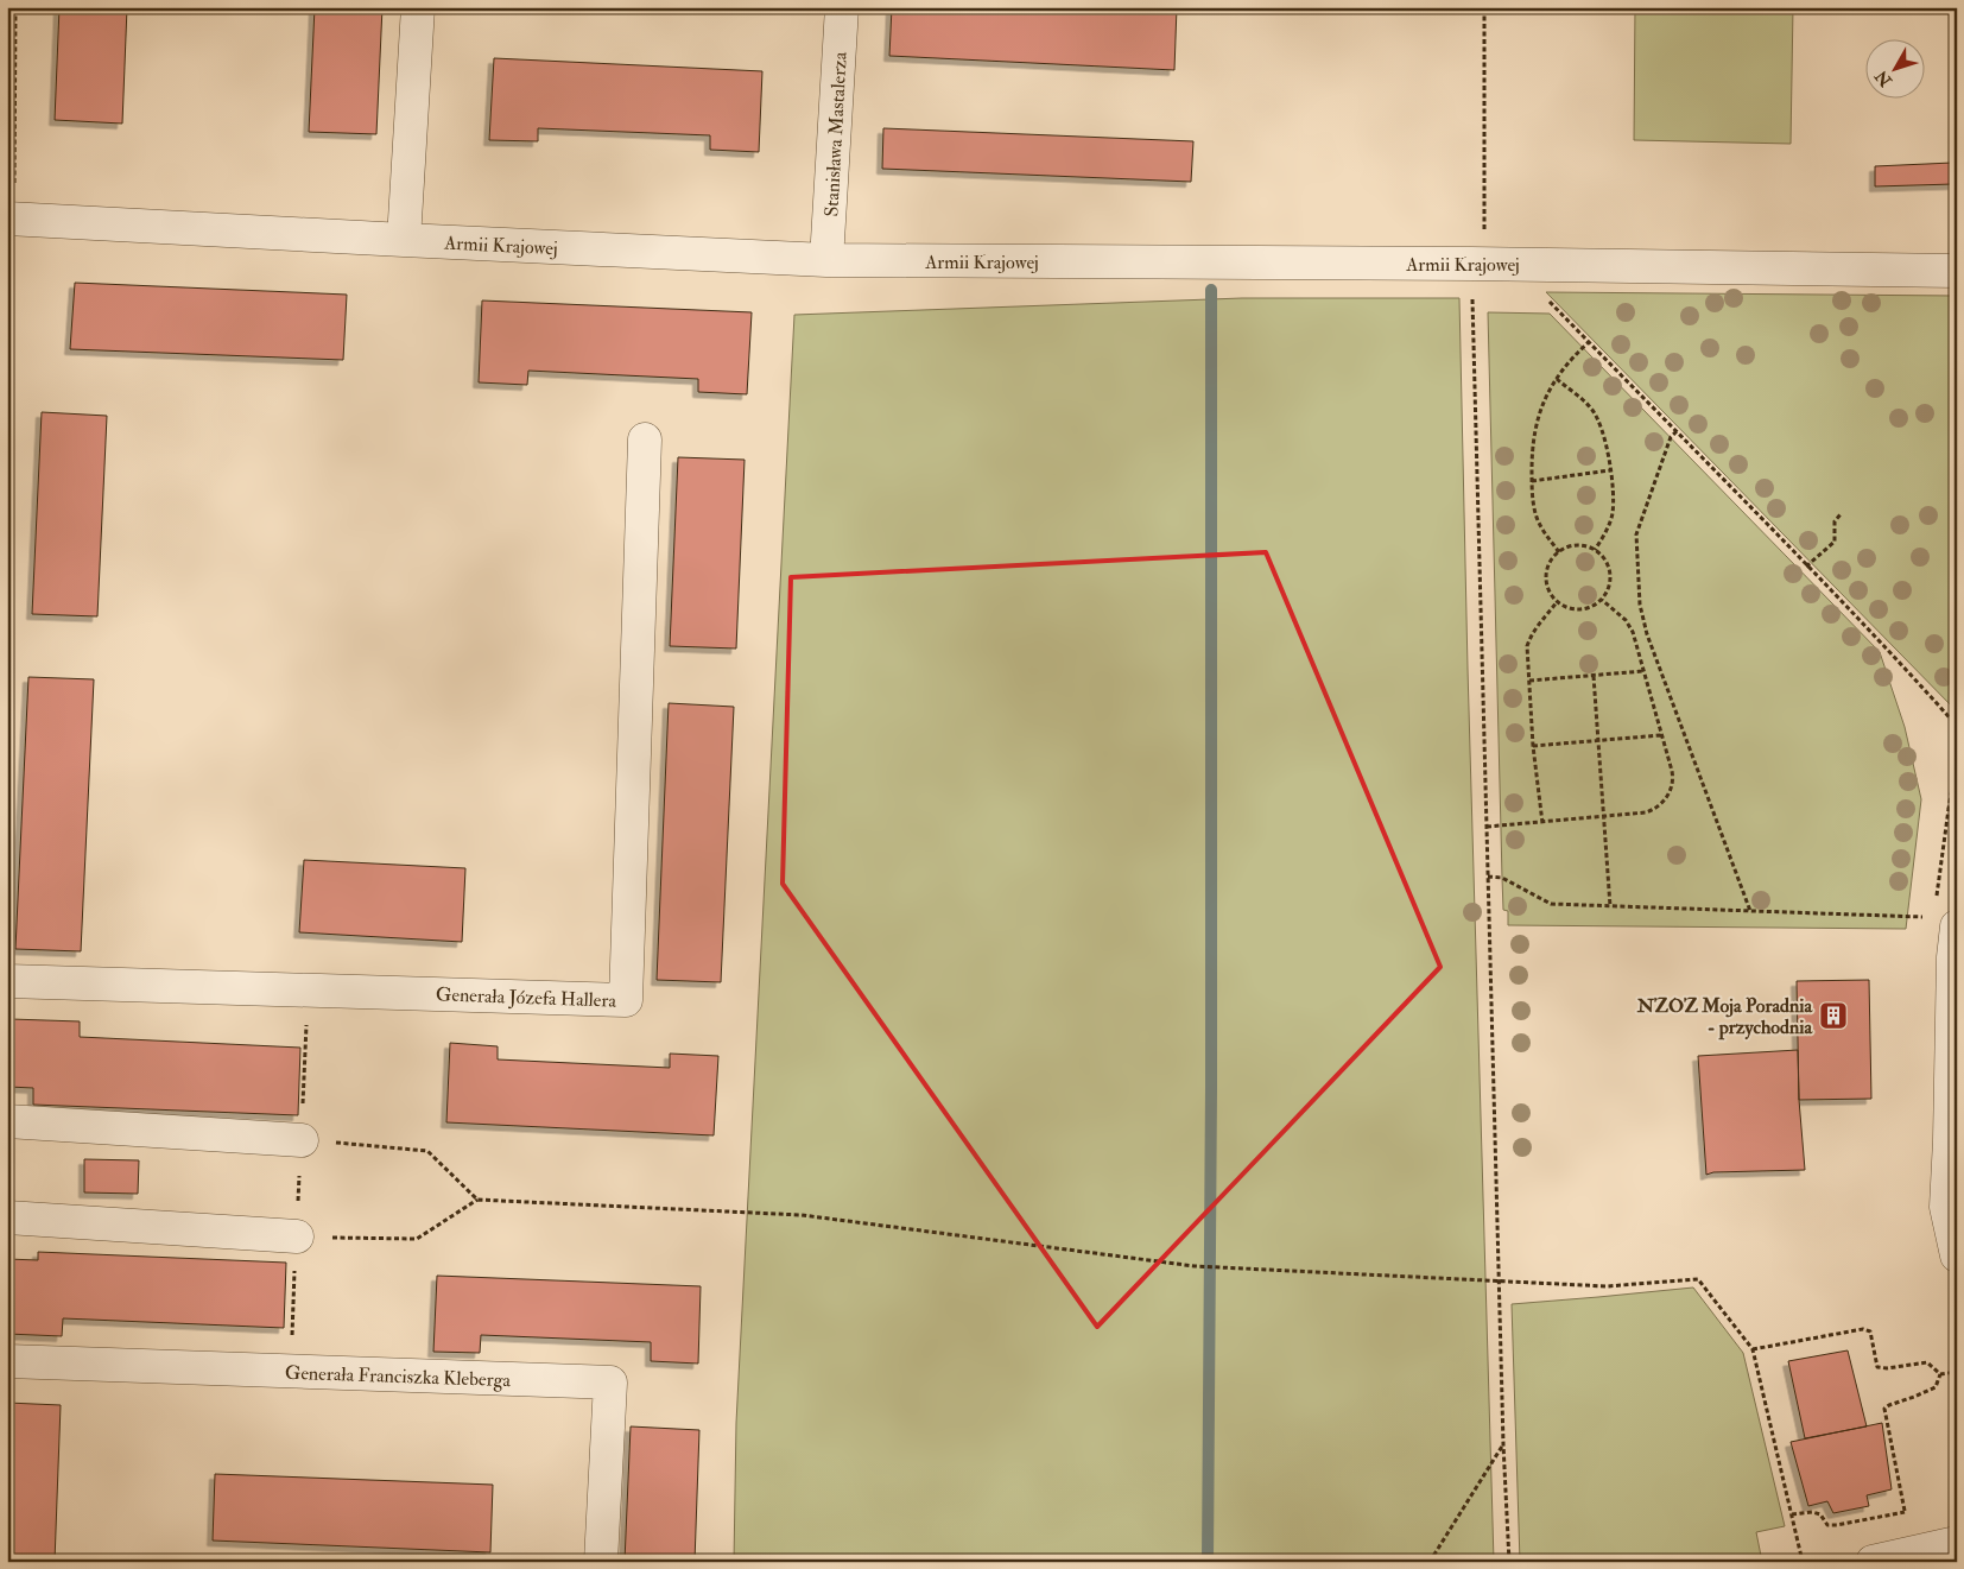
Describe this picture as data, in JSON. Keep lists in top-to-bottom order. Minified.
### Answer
{"streets":{"street":["Stanisława Mastalerza","Armii Krajowej","Generała Józefa Hallera","Generała Franciszka Kleberga"]},"crossings":[["Stanisława Mastalerza","Armii Krajowej"]],"places":{"building":["NZOZ Moja Poradnia - przychodnia"]},"north":"bottom left"}
